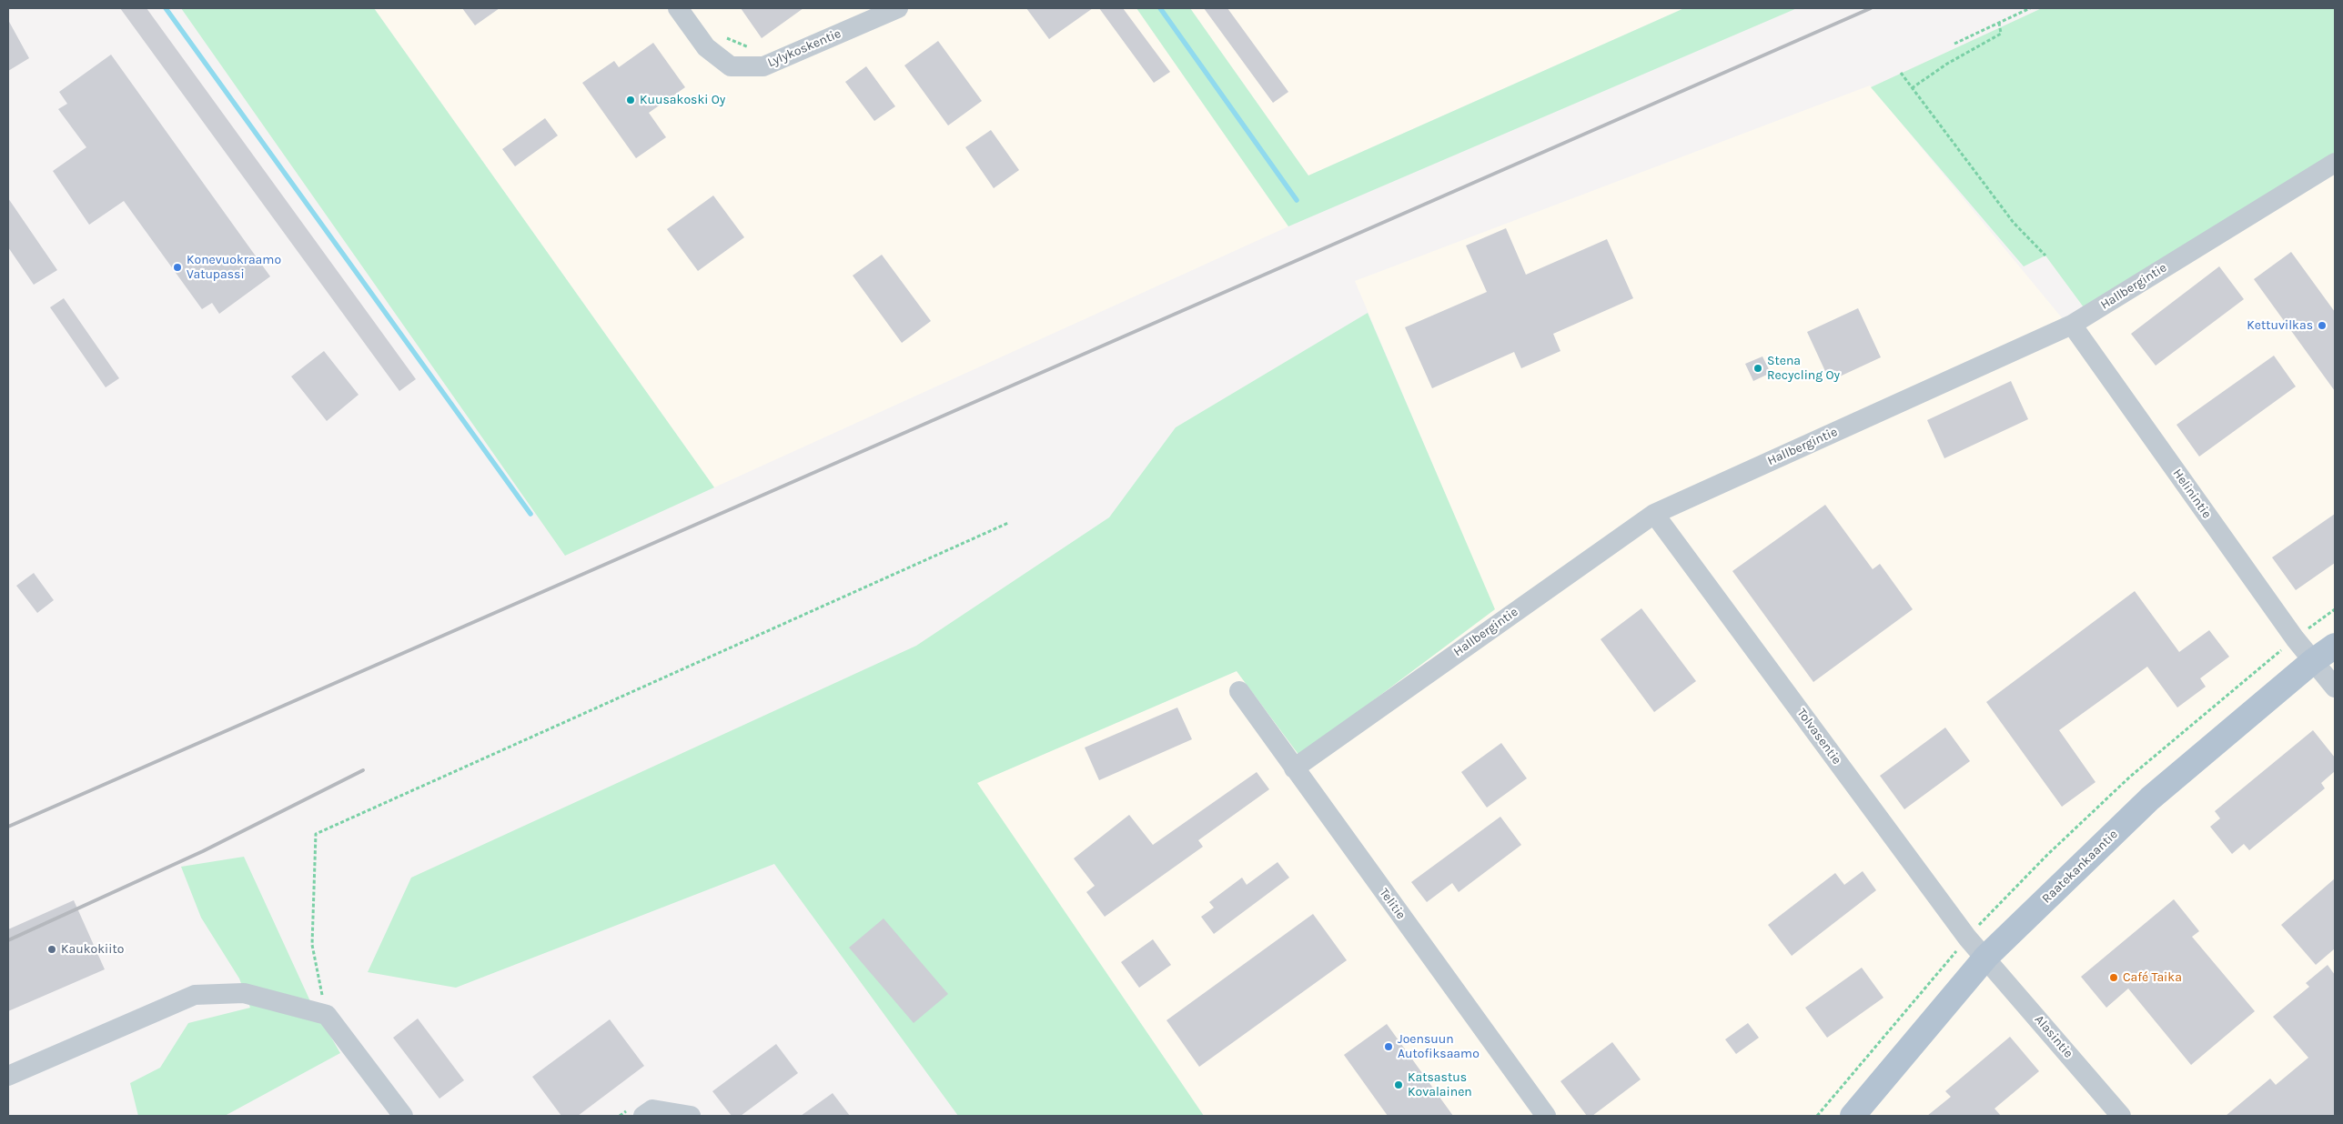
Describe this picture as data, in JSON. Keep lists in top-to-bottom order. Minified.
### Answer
{"streets":{"main road":["Raatekankaantie"],"street":["Lylykoskentie","Hallbergintie","Helinintie","Tolvasentie","Telitie","Alasintie"]},"crossings":[["Hallbergintie","Helinintie"],["Hallbergintie","Tolvasentie"],["Hallbergintie","Telitie"],["Helinintie","Raatekankaantie"],["Tolvasentie","Raatekankaantie"],["Tolvasentie","Alasintie"],["Raatekankaantie","Alasintie"]],"places":["Kuusakoski Oy","Konevuokraamo Vatupassi","Kettuvilkas","Stena Recycling Oy","Kaukokiito","Café Taika","Joensuun Autofiksaamo","Katsastus Kovalainen"]}
